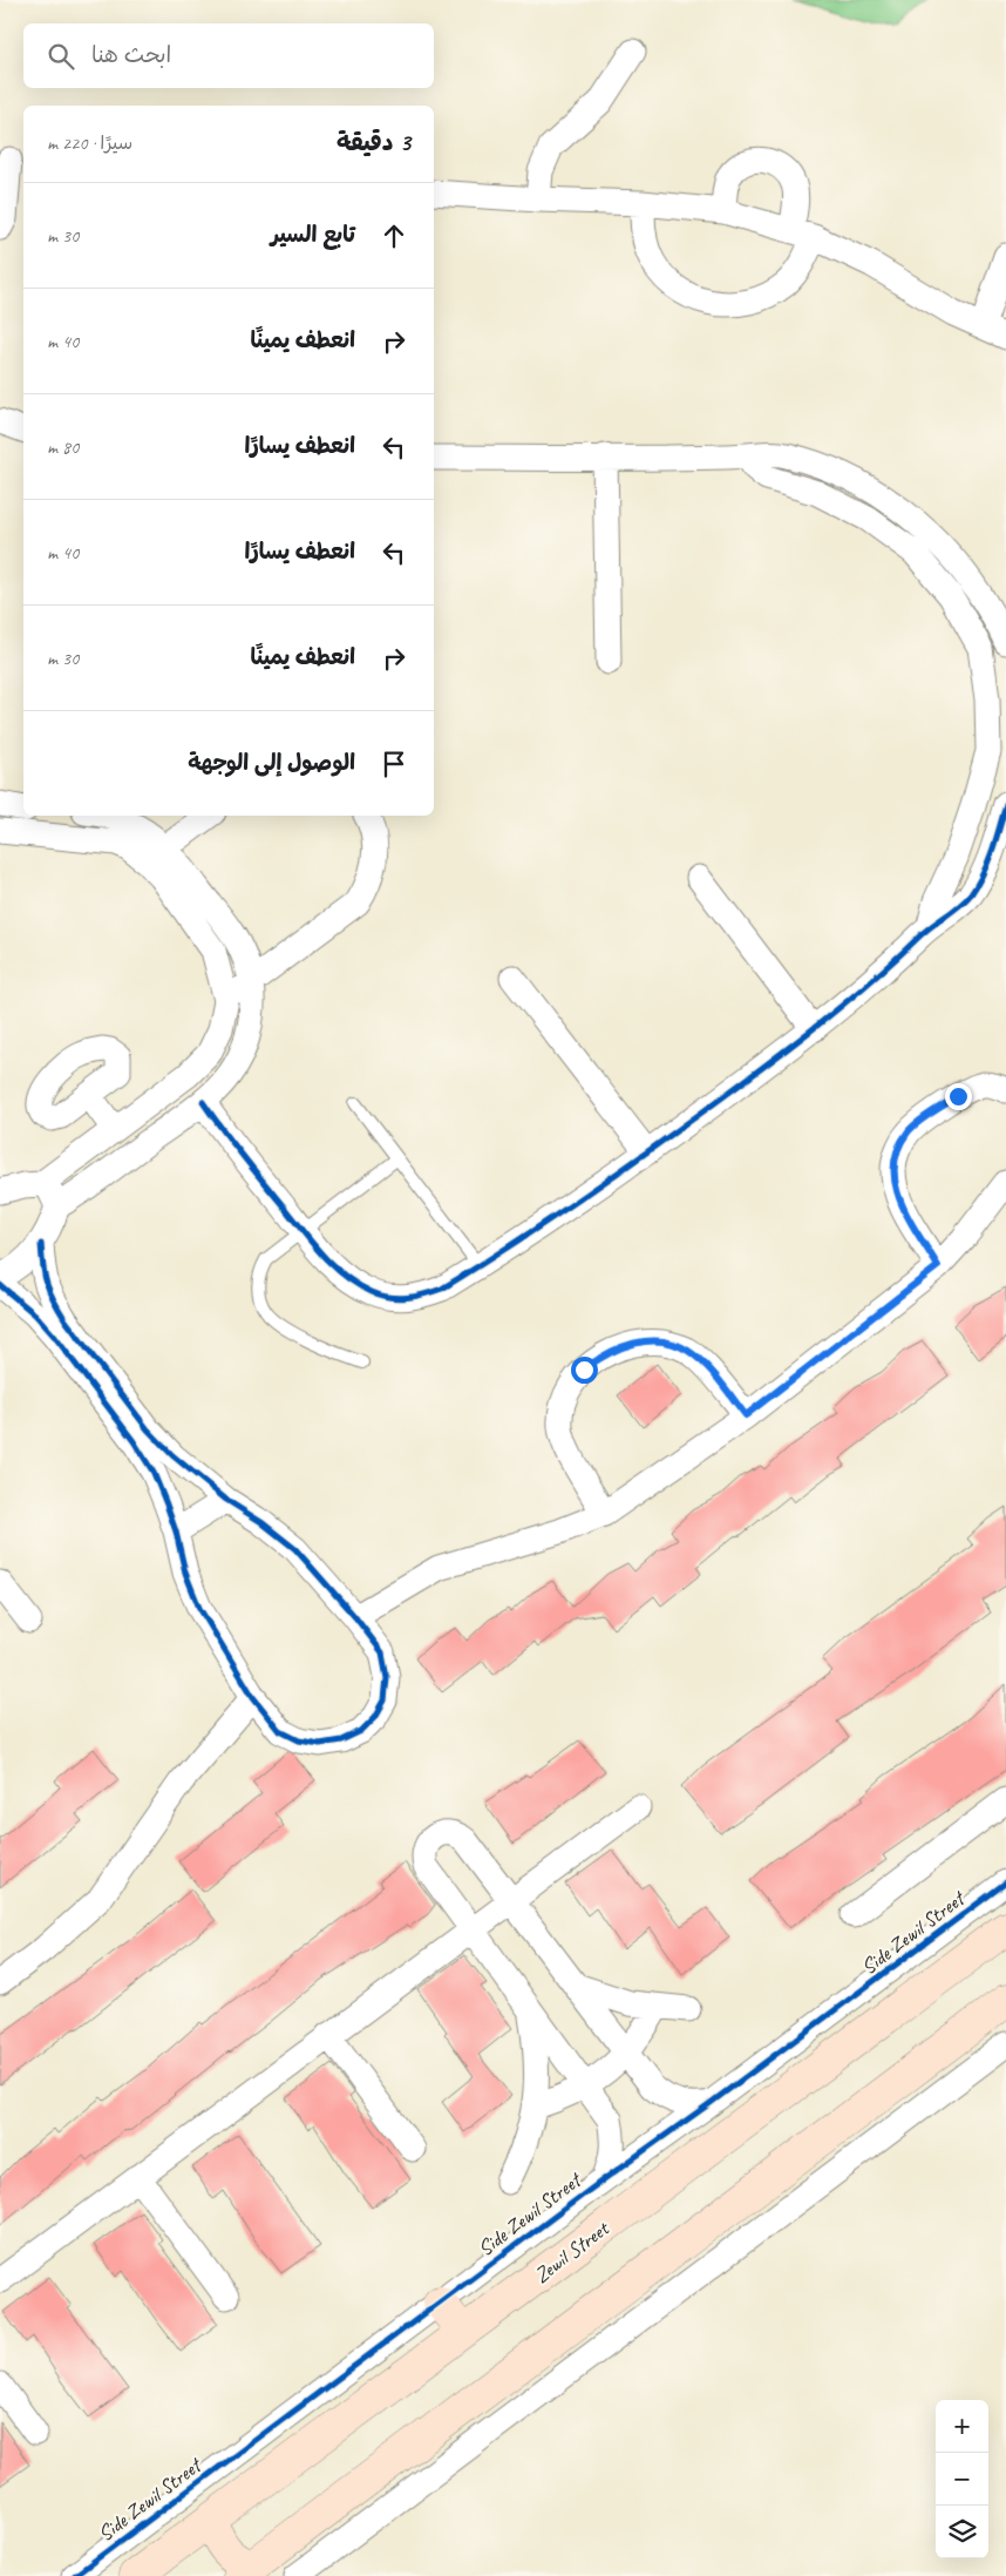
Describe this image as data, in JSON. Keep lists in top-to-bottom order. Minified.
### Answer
{"streets":{"main road":["Zewil Street"],"street":["Side Zewil Street"]},"page":{"search":"ابحث هنا","heading":["3 دقيقة","سيرًا · 220 m"],"list":[["تابع السير","30 m"],["انعطف يمينًا","40 m"],["انعطف يسارًا","80 m"],["انعطف يسارًا","40 m"],["انعطف يمينًا","30 m"],"الوصول إلى الوجهة"],"map_buttons":["+","−"]}}
